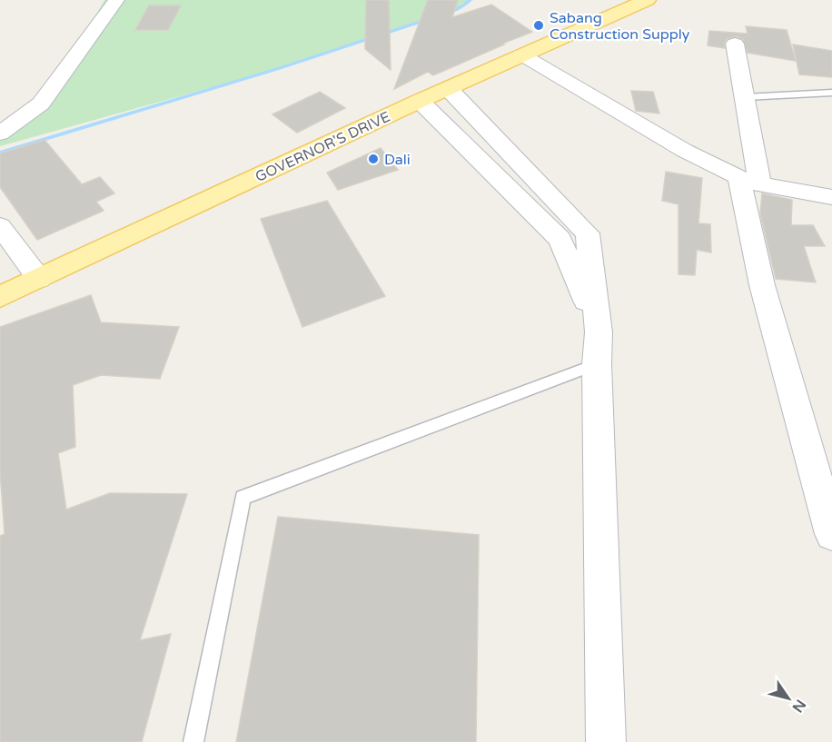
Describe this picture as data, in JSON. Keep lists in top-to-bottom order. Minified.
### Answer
{"streets":{"main road":["GOVERNOR'S DRIVE"]},"places":["Sabang Construction Supply","Dali"],"north":"bottom right"}
